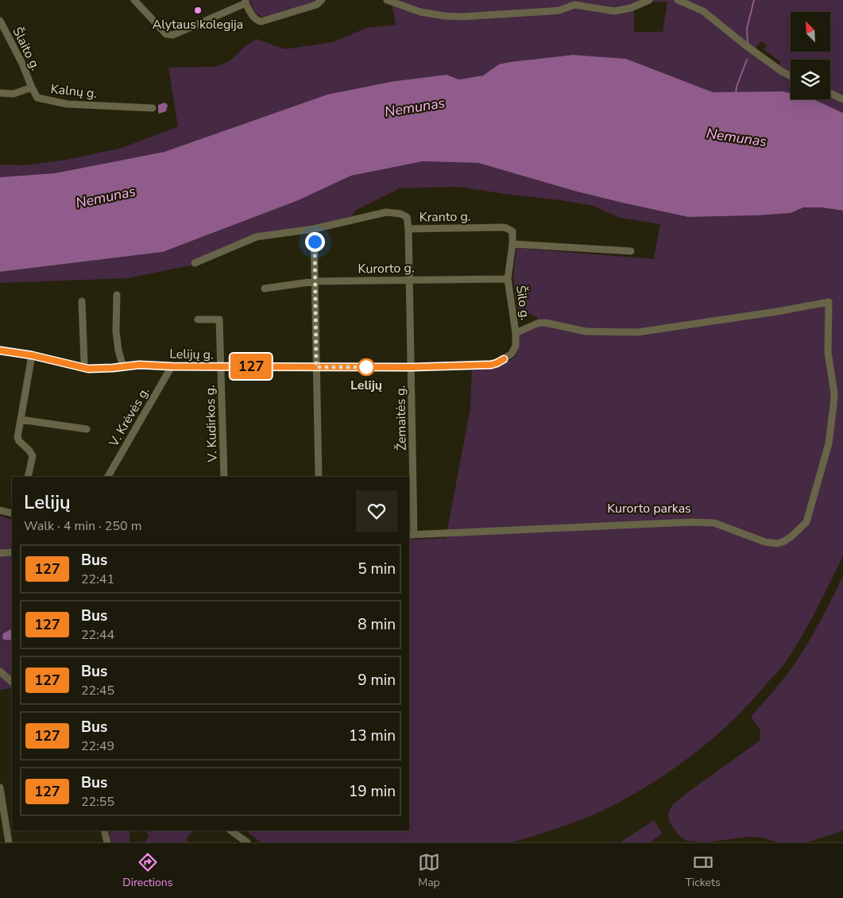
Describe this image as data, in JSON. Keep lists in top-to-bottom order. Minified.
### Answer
{"streets":{"street":["Šlaito g.","Kalnų g.","Kranto g.","Kurorto g.","Šilo g.","Lelijų g.","V. Krėvės g.","Žemaitės g.","V. Kudirkos g."]},"crossings":[["Šlaito g.","Kalnų g."],["Kranto g.","Šilo g."],["Kranto g.","Žemaitės g."],["Kurorto g.","Šilo g."],["Kurorto g.","Žemaitės g."],["Šilo g.","Lelijų g."],["Lelijų g.","V. Krėvės g."],["Lelijų g.","Žemaitės g."],["Lelijų g.","V. Kudirkos g."]],"water":["Nemunas"],"parks":["Kurorto parkas"],"places":["Alytaus kolegija","Lelijų"],"lines":["bus line 127"],"north":"top left","page":{"on_map":"127","heading":["Lelijų","Walk · 4 min · 250 m"],"list":[{"mark":"127","name":"Bus","note":"22:41","value":"5 min"},{"mark":"127","name":"Bus","note":"22:44","value":"8 min"},{"mark":"127","name":"Bus","note":"22:45","value":"9 min"},{"mark":"127","name":"Bus","note":"22:49","value":"13 min"},{"mark":"127","name":"Bus","note":"22:55","value":"19 min"}],"tabs":["Directions","Map","Tickets"]}}
